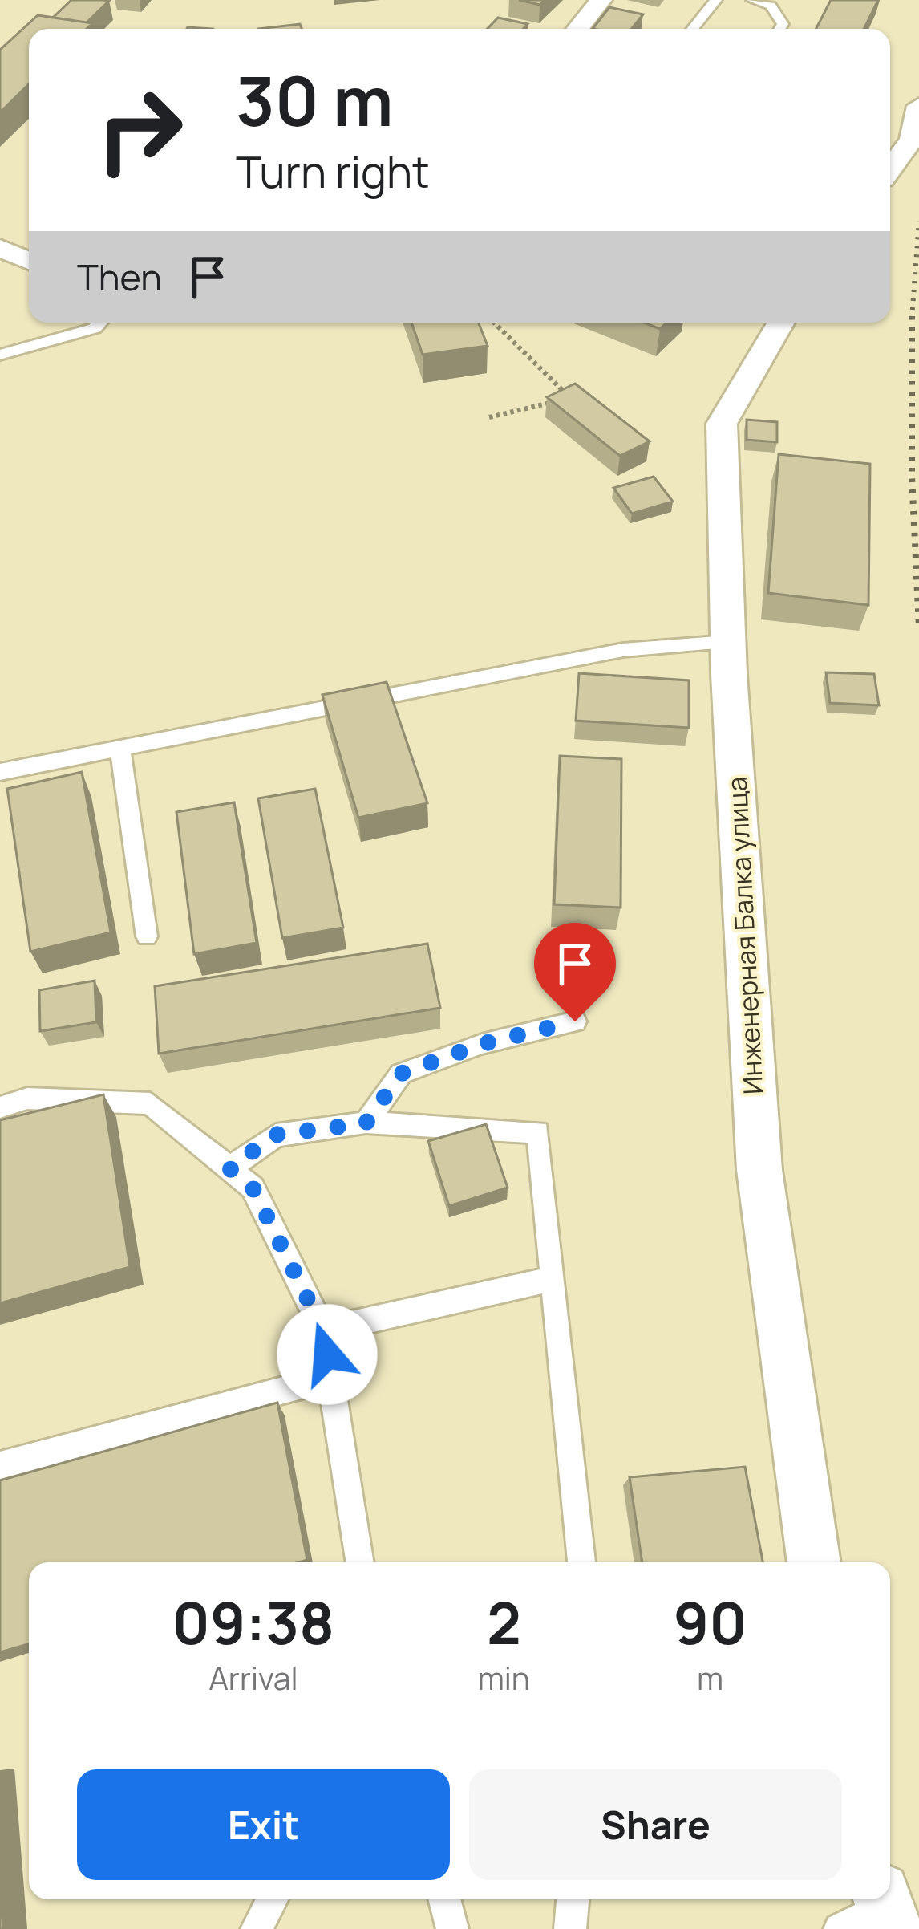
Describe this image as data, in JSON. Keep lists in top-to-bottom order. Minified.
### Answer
{"streets":{"street":["Инженерная Балка улица"]},"page":{"turn":["30 m","Turn right"],"then":"Then","eta":["09:38","Arrival","2","min","90","m"],"buttons":["Exit","Share"]}}
